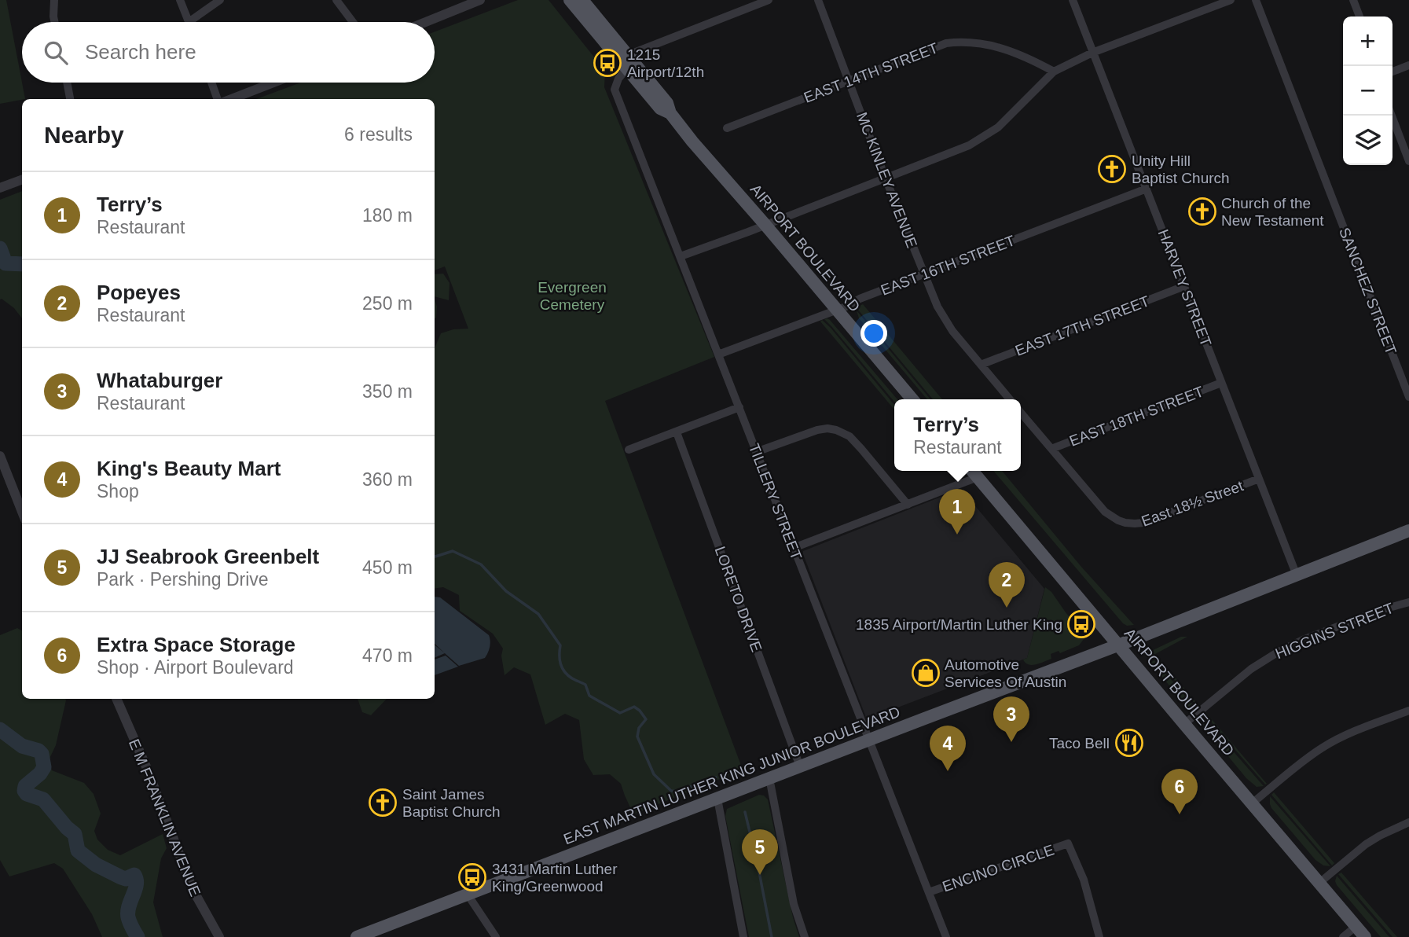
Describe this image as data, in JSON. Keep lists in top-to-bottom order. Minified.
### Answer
{"streets":{"main road":["AIRPORT BOULEVARD","EAST MARTIN LUTHER KING JUNIOR BOULEVARD"],"street":["EAST 14TH STREET","MC KINLEY AVENUE","EAST 16TH STREET","HARVEY STREET","SANCHEZ STREET","EAST 17TH STREET","EAST 18TH STREET","TILLERY STREET","East 18½ Street","LORETO DRIVE","HIGGINS STREET","E M FRANKLIN AVENUE","ENCINO CIRCLE"]},"crossings":[["EAST 14TH STREET","MC KINLEY AVENUE"],["MC KINLEY AVENUE","EAST 16TH STREET"],["MC KINLEY AVENUE","EAST 17TH STREET"],["AIRPORT BOULEVARD","EAST 16TH STREET"],["AIRPORT BOULEVARD","TILLERY STREET"],["AIRPORT BOULEVARD","HIGGINS STREET"],["AIRPORT BOULEVARD","EAST MARTIN LUTHER KING JUNIOR BOULEVARD"],["EAST 16TH STREET","HARVEY STREET"],["EAST 16TH STREET","TILLERY STREET"],["HARVEY STREET","EAST 17TH STREET"],["HARVEY STREET","EAST 18TH STREET"],["HARVEY STREET","East 18½ Street"],["HARVEY STREET","EAST MARTIN LUTHER KING JUNIOR BOULEVARD"],["EAST 18TH STREET","East 18½ Street"],["TILLERY STREET","EAST MARTIN LUTHER KING JUNIOR BOULEVARD"],["TILLERY STREET","ENCINO CIRCLE"],["LORETO DRIVE","EAST MARTIN LUTHER KING JUNIOR BOULEVARD"]],"parks":["Evergreen Cemetery"],"places":{"bus stop":["1215 Airport/12th","1835 Airport/Martin Luther King","3431 Martin Luther King/Greenwood"],"church":["Unity Hill Baptist Church","Church of the New Testament","Saint James Baptist Church"],"shop":["Automotive Services Of Austin"],"restaurant":["Taco Bell"]},"page":{"map_buttons":["+","−"],"search":"Search here","heading":["Nearby","6 results"],"list":[{"mark":"1","name":"Terry’s","note":"Restaurant","value":"180 m"},{"mark":"2","name":"Popeyes","note":"Restaurant","value":"250 m"},{"mark":"3","name":"Whataburger","note":"Restaurant","value":"350 m"},{"mark":"4","name":"King's Beauty Mart","note":"Shop","value":"360 m"},{"mark":"5","name":"JJ Seabrook Greenbelt","note":"Park · Pershing Drive","value":"450 m"},{"mark":"6","name":"Extra Space Storage","note":"Shop · Airport Boulevard","value":"470 m"}],"popup":["Terry’s","Restaurant"],"pins":["1","2","3","4","6","5"]}}
